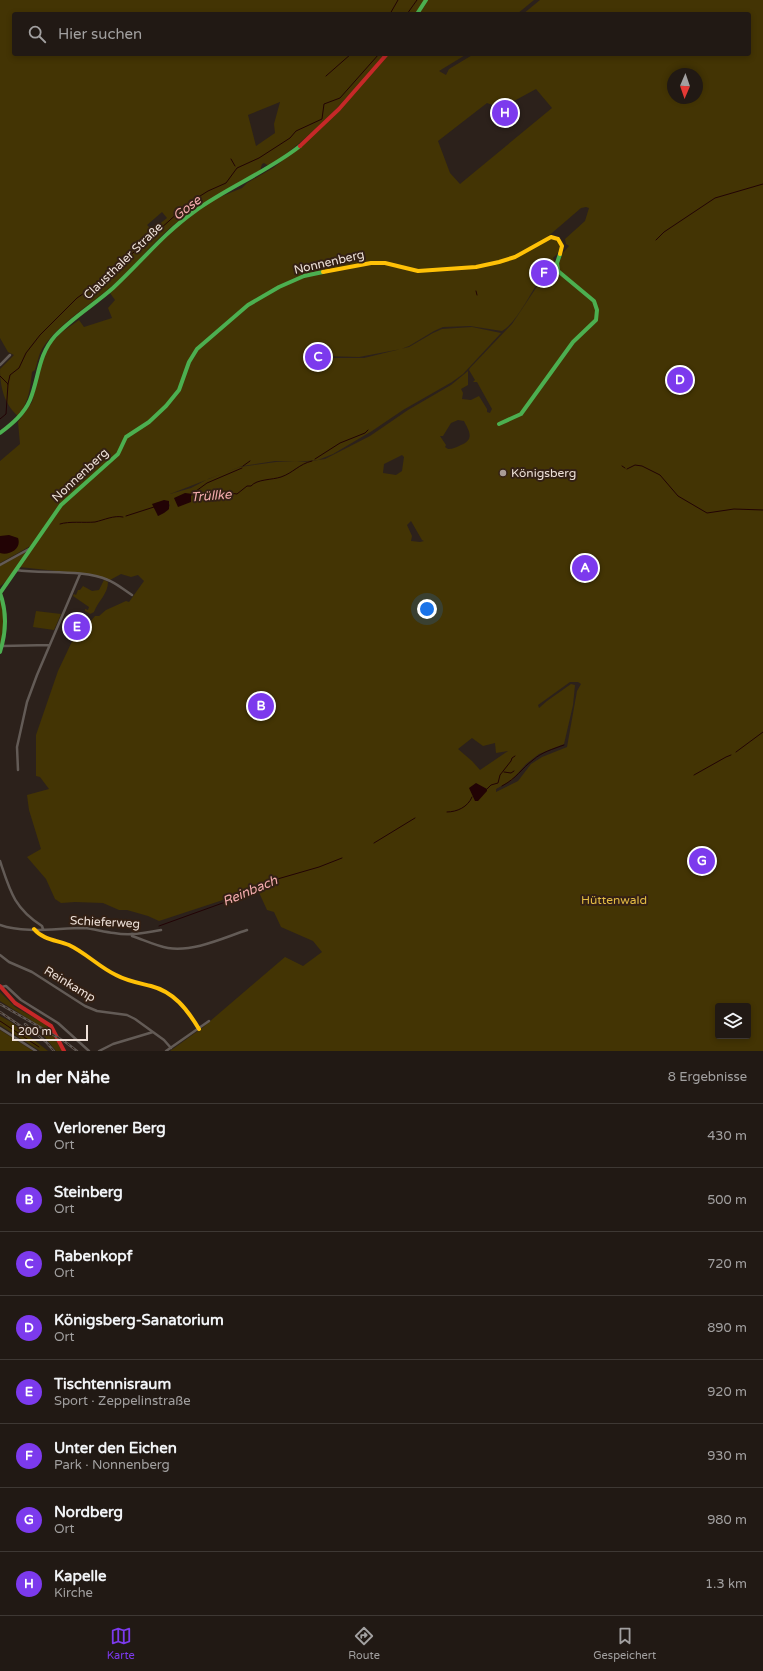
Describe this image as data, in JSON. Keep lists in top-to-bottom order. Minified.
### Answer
{"streets":{"street":["Clausthaler Straße","Nonnenberg","Schieferweg","Reinkamp"]},"water":["Gose","Trüllke","Reinbach"],"parks":["Hüttenwald"],"places":["Königsberg"],"scale_bar":"200 m","north":"bottom","page":{"search":"Hier suchen","pins":["H","F","C","D","A","E","B","G"],"scale":"200 m","heading":["In der Nähe","8 Ergebnisse"],"list":[{"mark":"A","name":"Verlorener Berg","note":"Ort","value":"430 m"},{"mark":"B","name":"Steinberg","note":"Ort","value":"500 m"},{"mark":"C","name":"Rabenkopf","note":"Ort","value":"720 m"},{"mark":"D","name":"Königsberg-Sanatorium","note":"Ort","value":"890 m"},{"mark":"E","name":"Tischtennisraum","note":"Sport · Zeppelinstraße","value":"920 m"},{"mark":"F","name":"Unter den Eichen","note":"Park · Nonnenberg","value":"930 m"},{"mark":"G","name":"Nordberg","note":"Ort","value":"980 m"},{"mark":"H","name":"Kapelle","note":"Kirche","value":"1.3 km"}],"nav":["Karte","Route","Gespeichert"]}}
